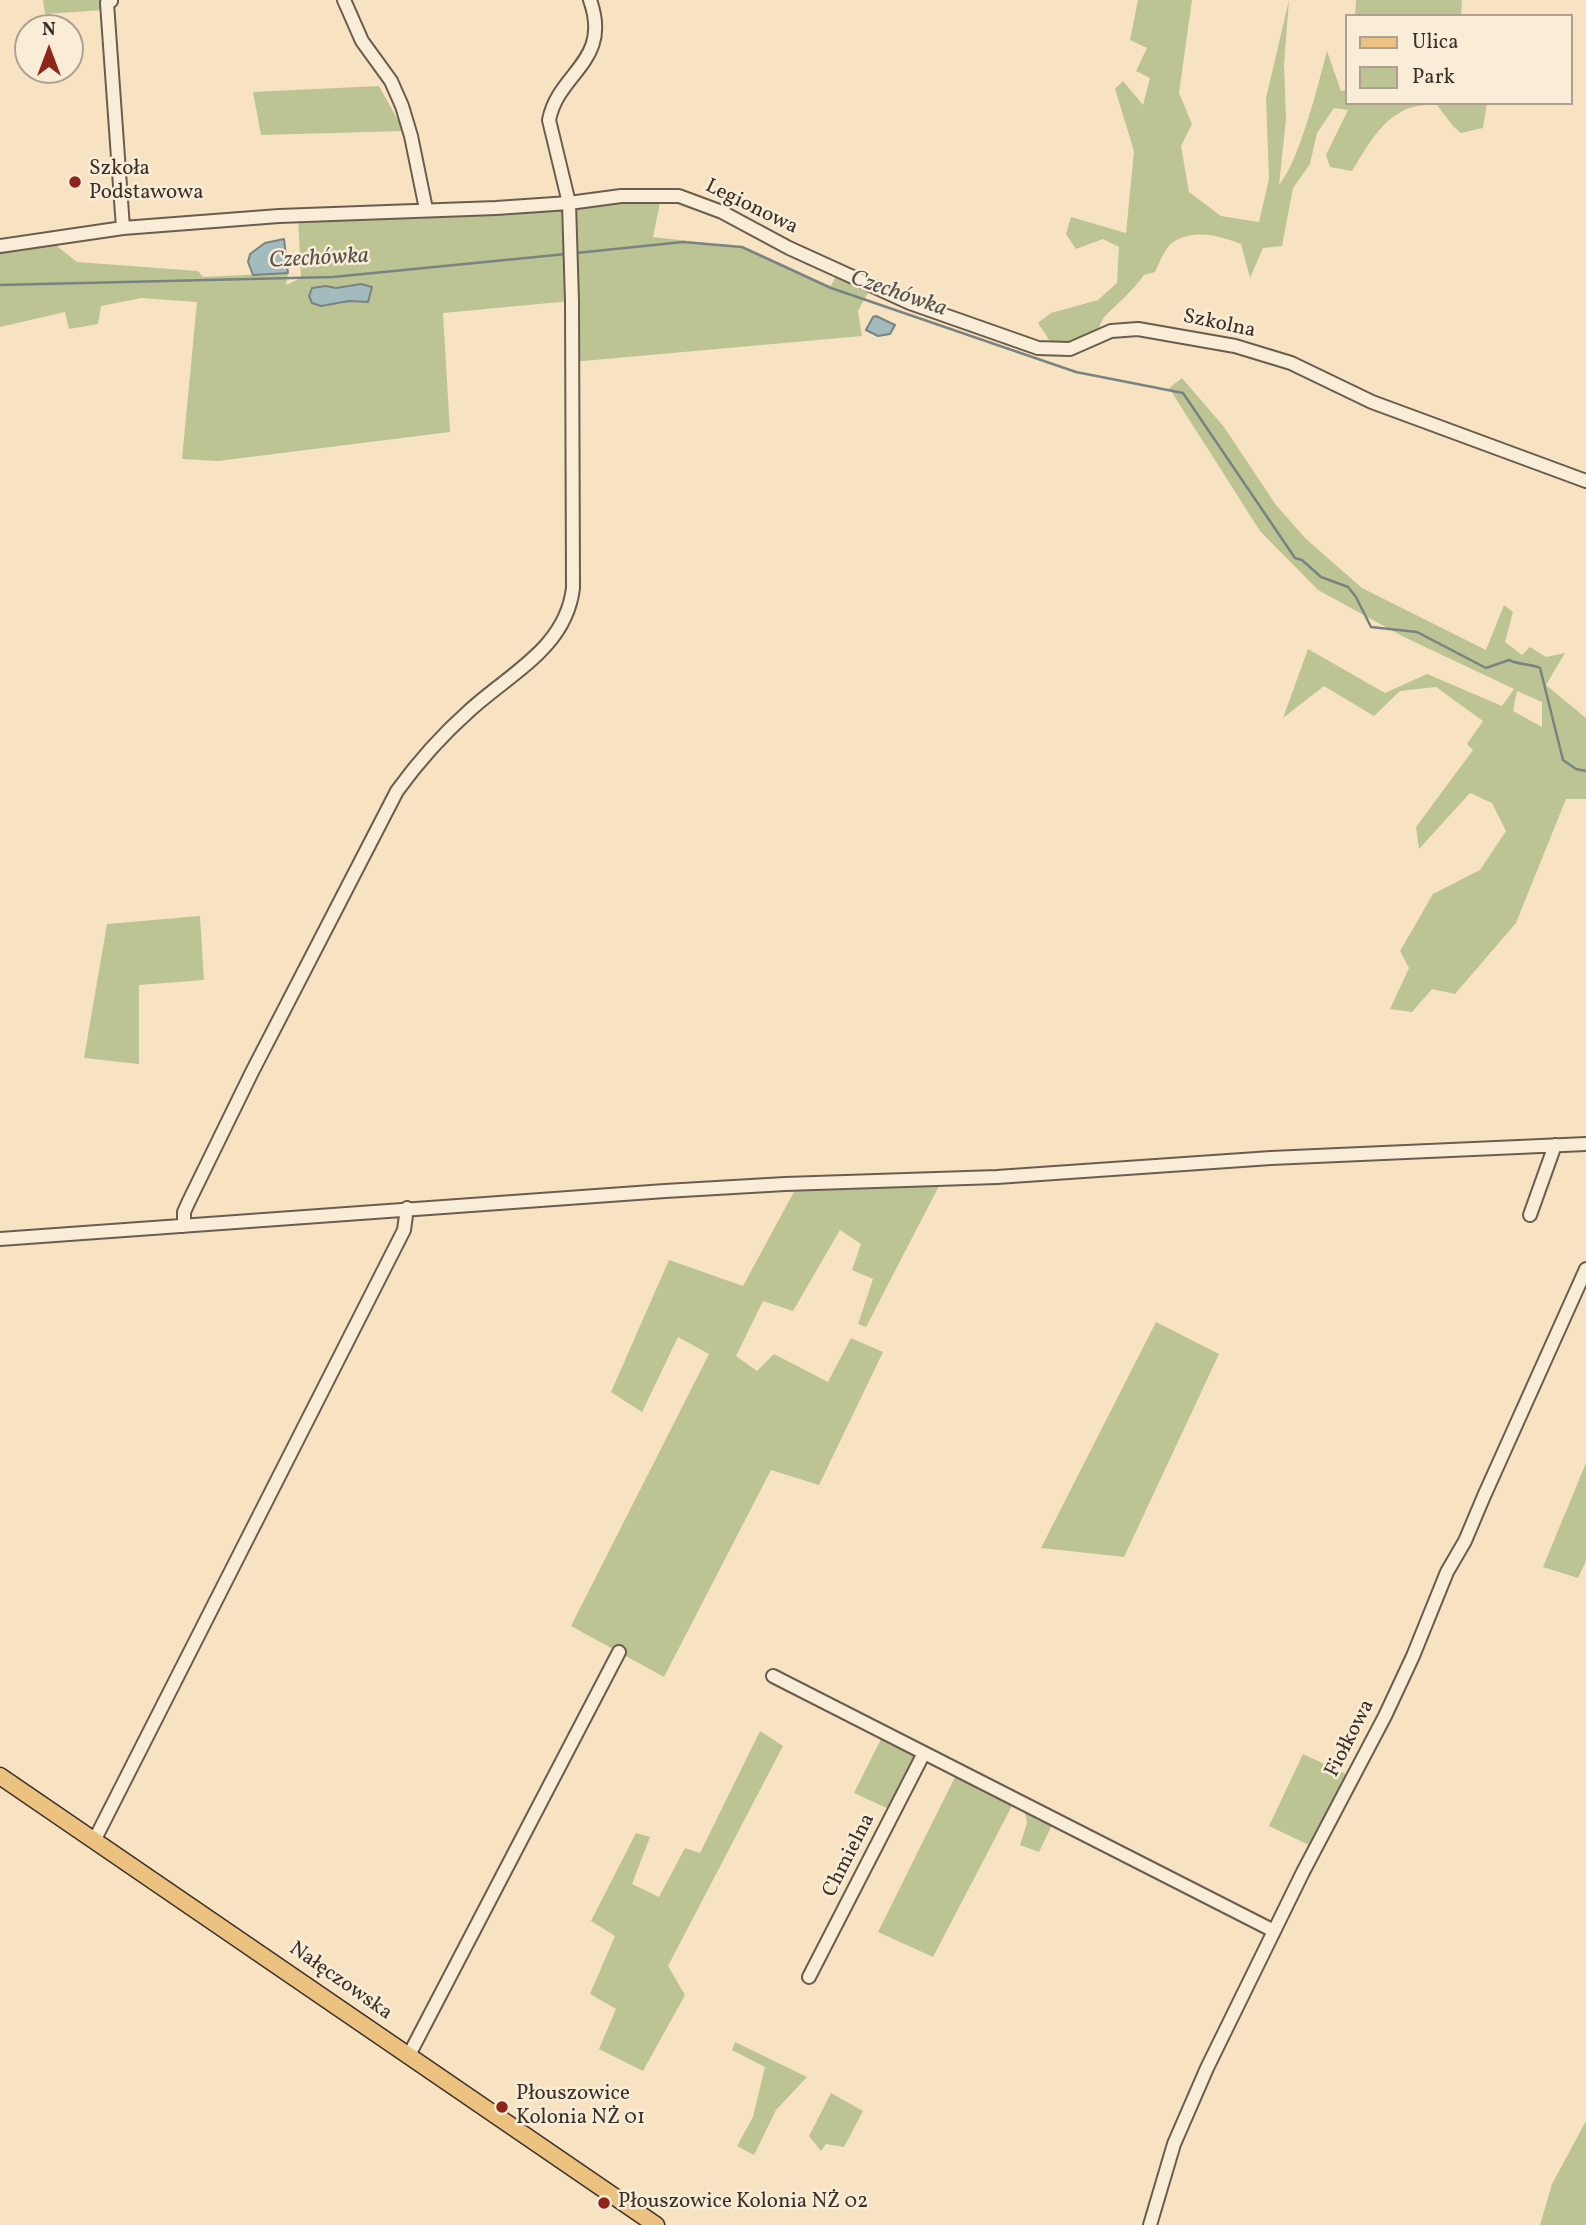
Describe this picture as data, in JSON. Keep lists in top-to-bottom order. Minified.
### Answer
{"streets":{"main road":["Nałęczowska"],"street":["Legionowa","Szkolna","Fiołkowa","Chmielna"]},"crossings":[["Legionowa","Szkolna"]],"water":["Czechówka"],"places":["Szkoła Podstawowa","Płouszowice Kolonia NŻ 01","Płouszowice Kolonia NŻ 02"],"legend":["Ulica","Park"],"north":"top"}
